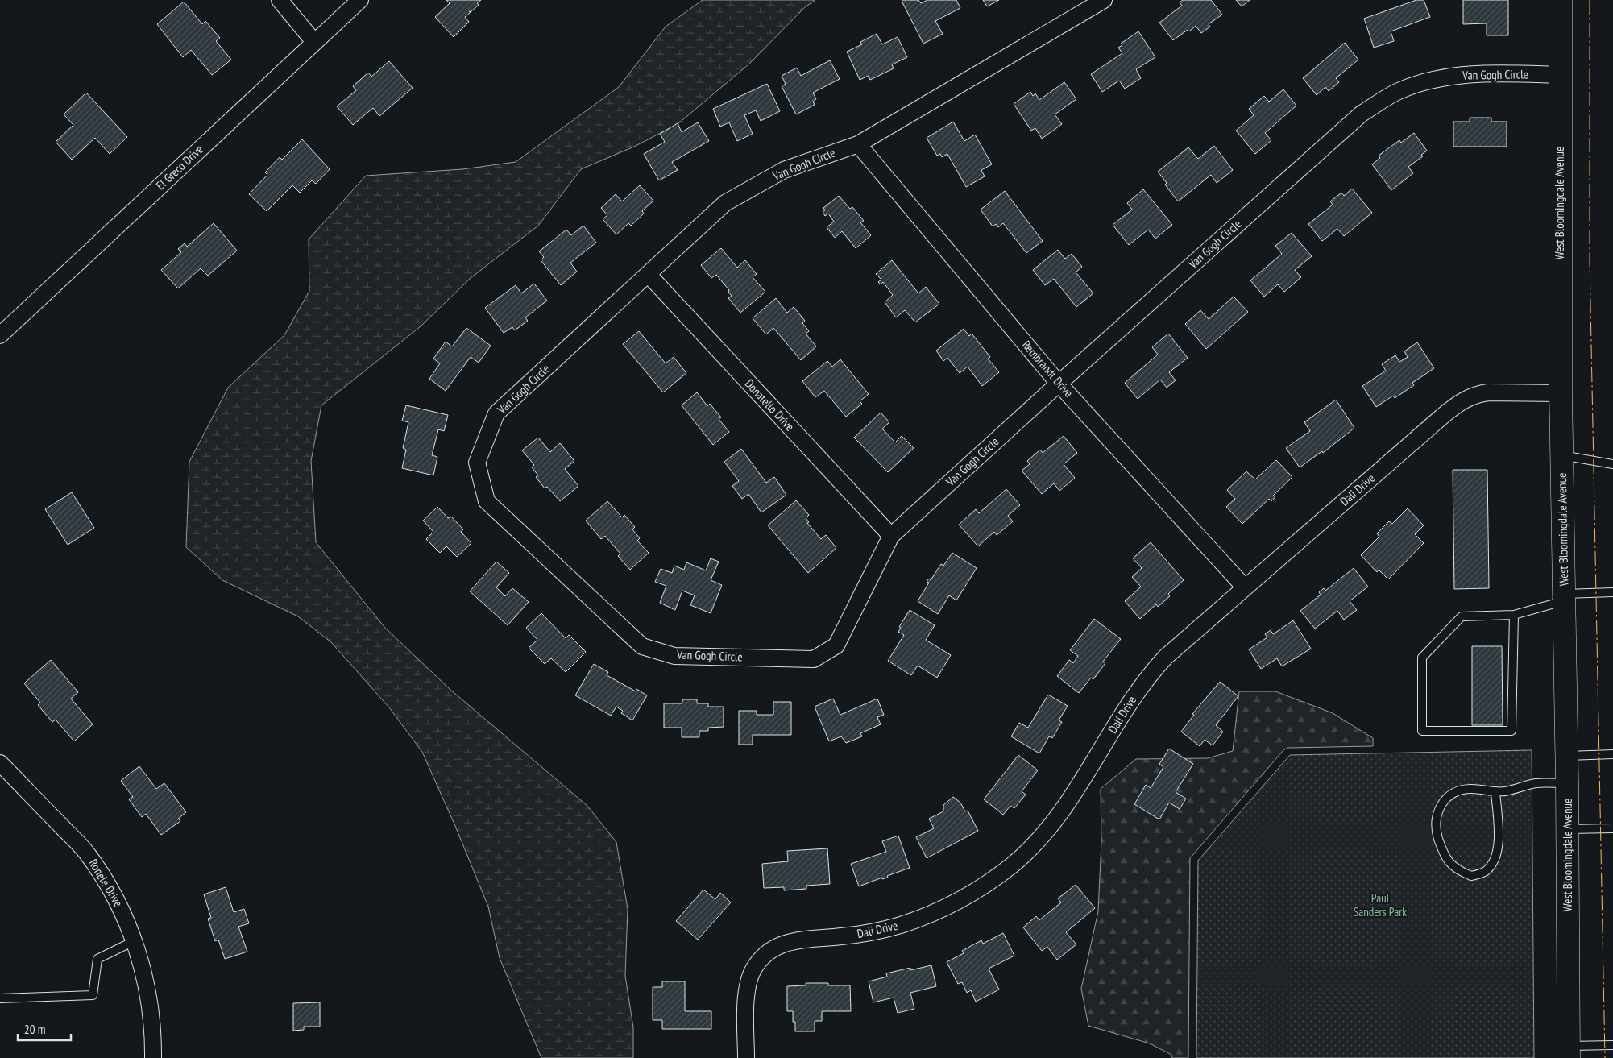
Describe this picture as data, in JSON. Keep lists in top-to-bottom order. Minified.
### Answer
{"streets":{"main road":["West Bloomingdale Avenue"],"street":["Van Gogh Circle","El Greco Drive","Rembrandt Drive","Donatello Drive","Dali Drive","Ronele Drive"]},"crossings":[["Van Gogh Circle","West Bloomingdale Avenue"],["Van Gogh Circle","Rembrandt Drive"],["Van Gogh Circle","Donatello Drive"],["West Bloomingdale Avenue","Dali Drive"],["Rembrandt Drive","Dali Drive"]],"parks":["Paul Sanders Park"],"scale_bar":"20 m"}
